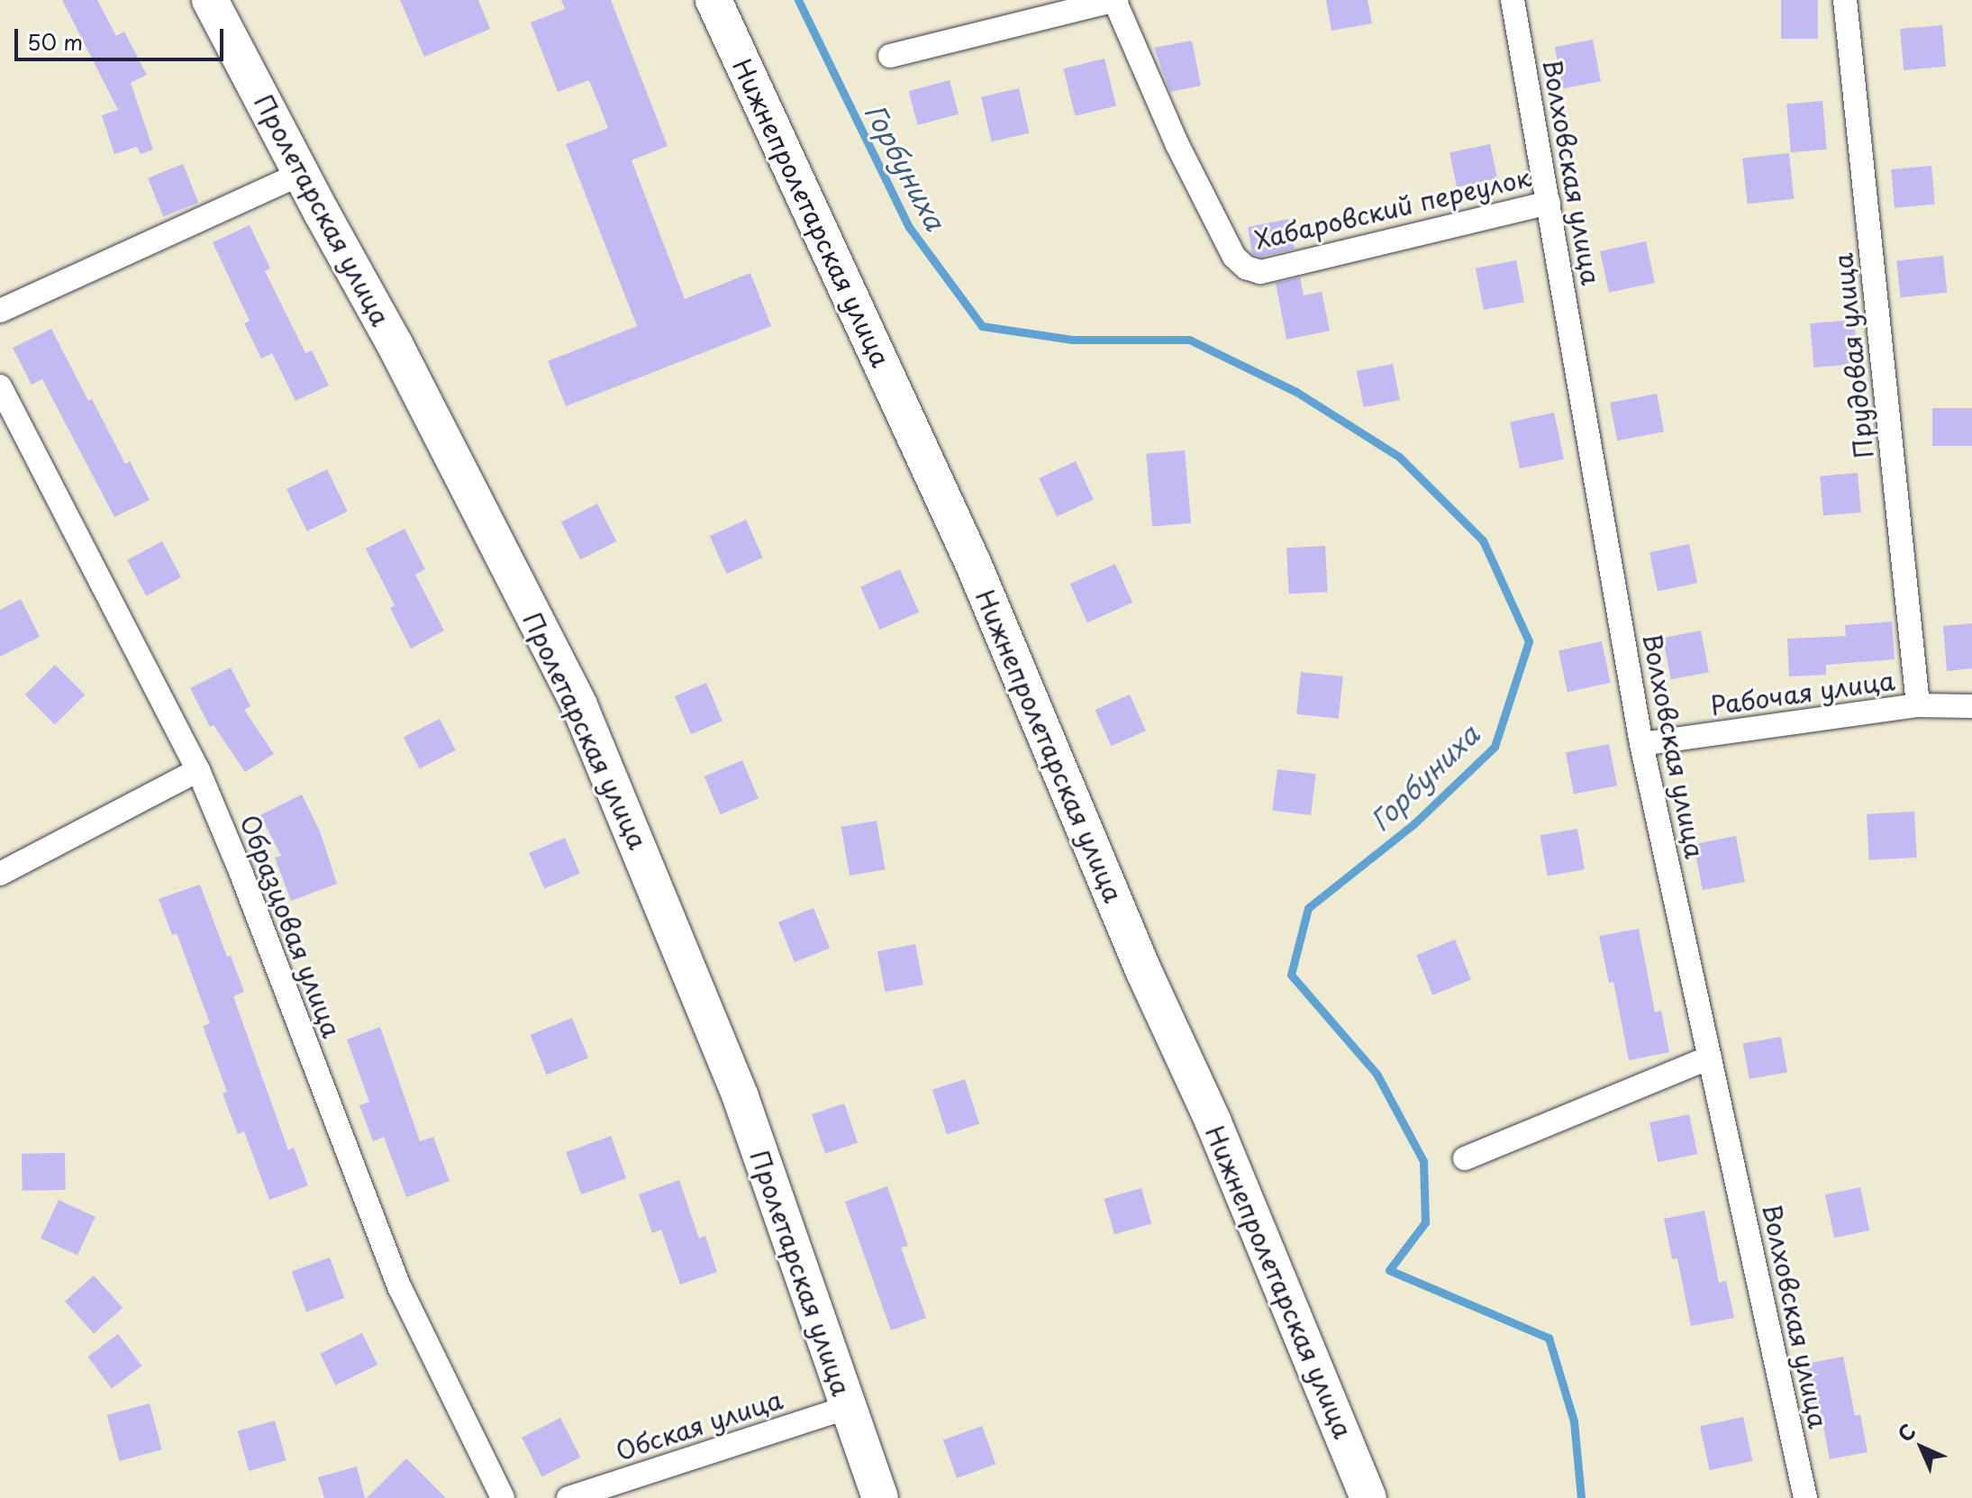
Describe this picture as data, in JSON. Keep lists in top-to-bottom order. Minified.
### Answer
{"streets":{"main road":["Пролетарская улица","Нижнепролетарская улица"],"street":["Волховская улица","Хабаровский переулок","Прудовая улица","Рабочая улица","Образцовая улица","Обская улица"]},"crossings":[["Волховская улица","Хабаровский переулок"],["Волховская улица","Рабочая улица"],["Пролетарская улица","Обская улица"],["Прудовая улица","Рабочая улица"]],"water":["Горбуниха"],"scale_bar":"50 m","north":"top left"}
